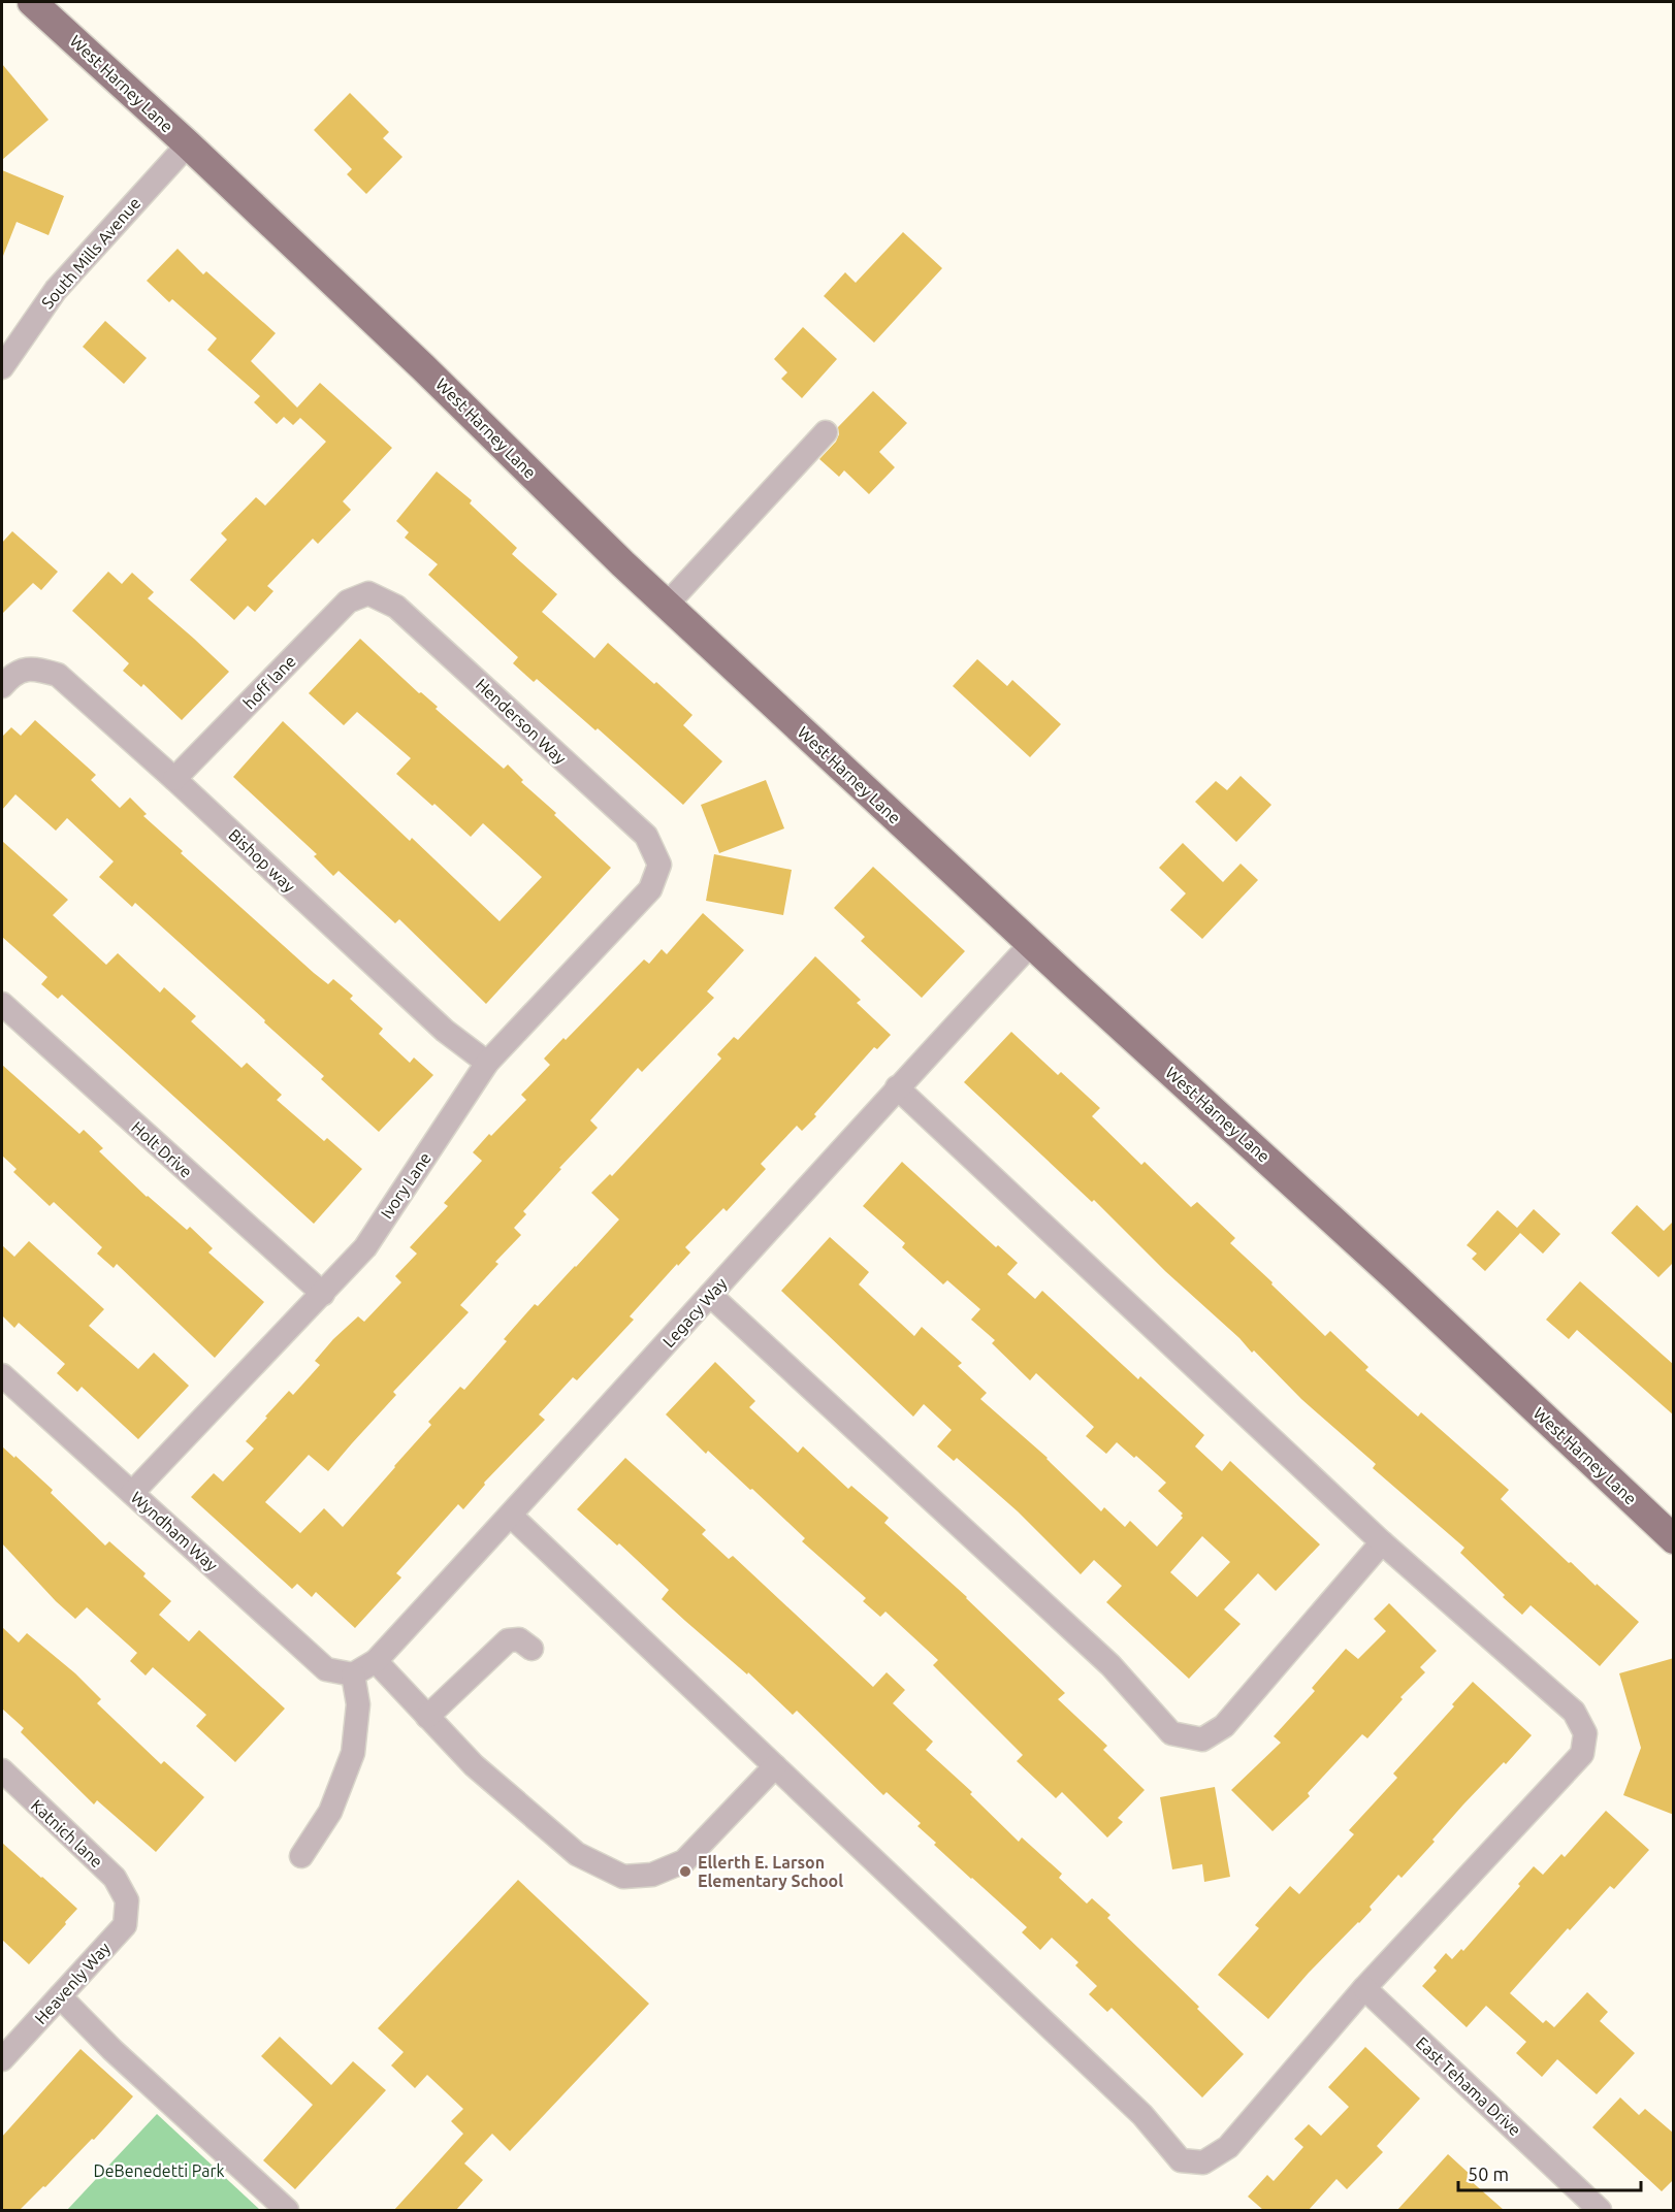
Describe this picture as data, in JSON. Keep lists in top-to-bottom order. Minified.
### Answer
{"streets":{"main road":["West Harney Lane"],"street":["South Mills Avenue","hoff lane","Henderson Way","Bishop way","Holt Drive","Ivory Lane","Legacy Way","Wyndham Way","Katnich lane","Heavenly Way","East Tehama Drive"]},"crossings":[["West Harney Lane","South Mills Avenue"],["West Harney Lane","Legacy Way"],["hoff lane","Henderson Way"],["hoff lane","Bishop way"],["Henderson Way","Ivory Lane"],["Bishop way","Ivory Lane"],["Holt Drive","Ivory Lane"],["Ivory Lane","Wyndham Way"],["Legacy Way","Wyndham Way"],["Katnich lane","Heavenly Way"]],"parks":["DeBenedetti Park"],"places":["Ellerth E. Larson Elementary School"],"scale_bar":"50 m"}
